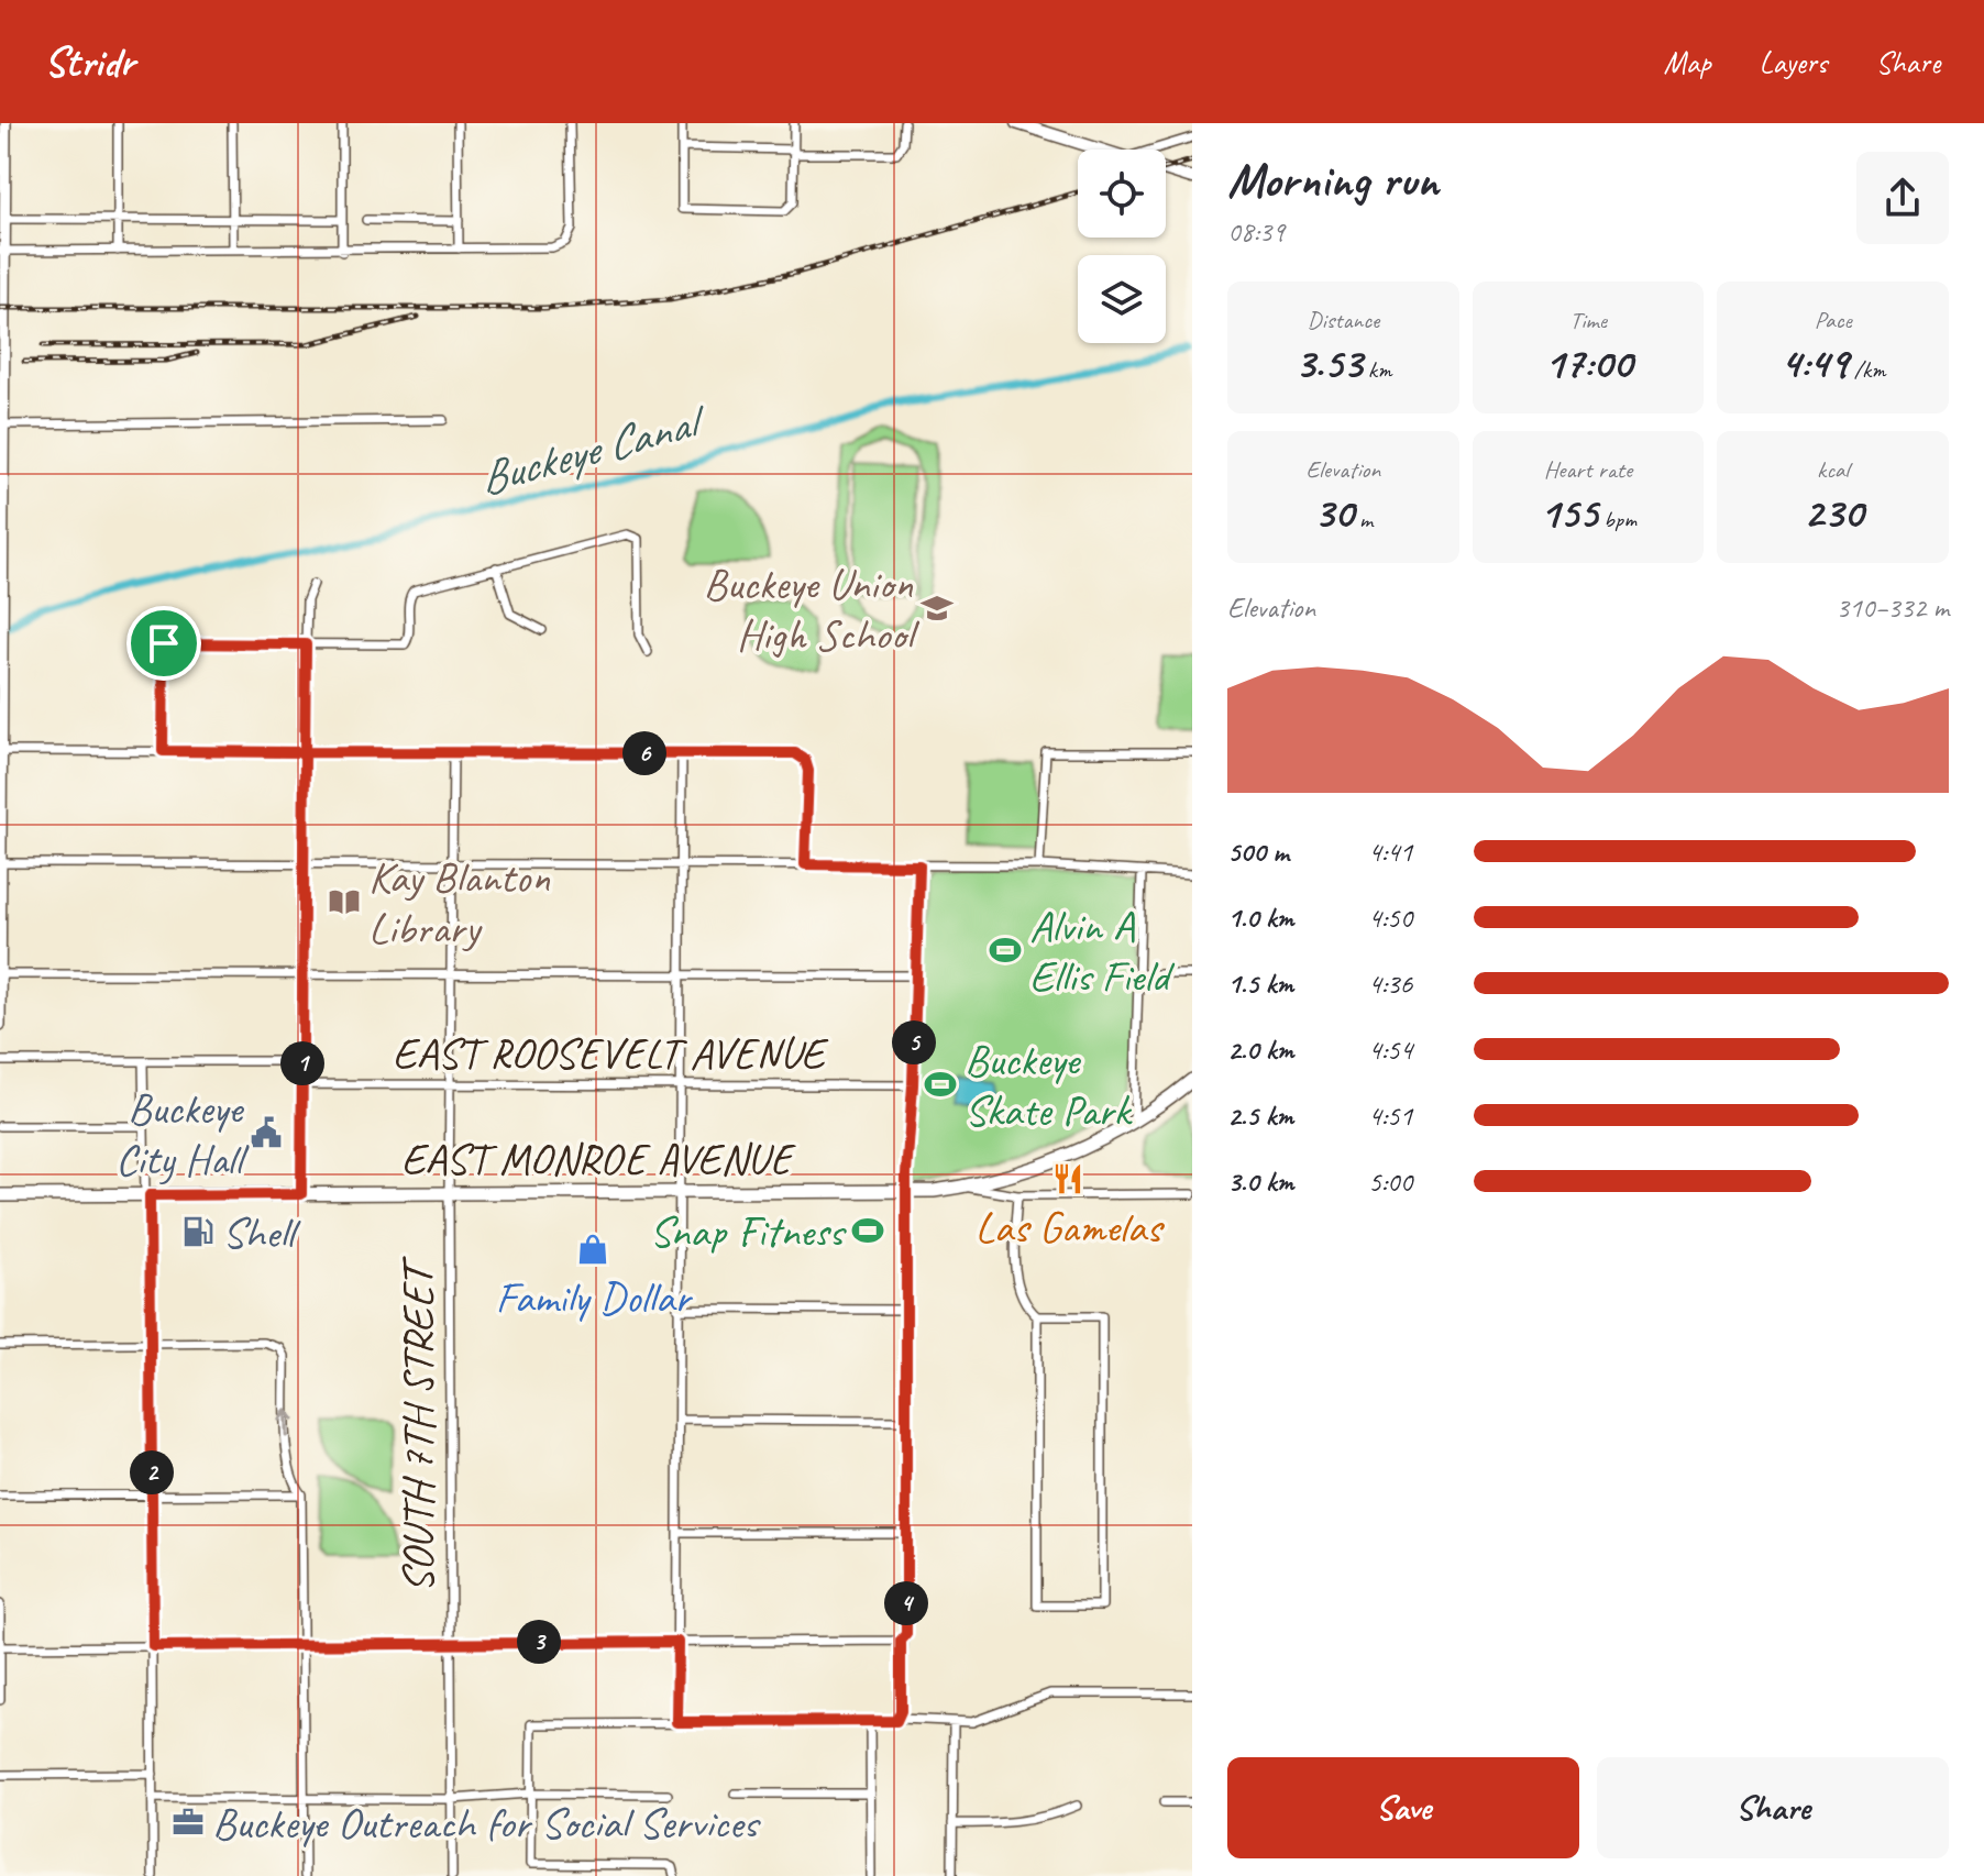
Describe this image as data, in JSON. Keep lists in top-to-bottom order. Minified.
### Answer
{"streets":{"main road":["EAST MONROE AVENUE"],"street":["EAST ROOSEVELT AVENUE","SOUTH 7TH STREET"]},"crossings":[["EAST ROOSEVELT AVENUE","SOUTH 7TH STREET"],["EAST MONROE AVENUE","SOUTH 7TH STREET"]],"water":["Buckeye Canal"],"places":{"school or university":["Buckeye Union High School"],"library":["Kay Blanton Library"],"sports":["Alvin A Ellis Field","Buckeye Skate Park","Snap Fitness"],"public building":["Buckeye City Hall"],"restaurant":["Las Gamelas"],"fuel station":["Shell"],"shop":["Family Dollar"],"office":["Buckeye Outreach for Social Services"]},"page":{"header":"Stridr","nav":["Map","Layers","Share"],"heading":["Morning run","08:39"],"stats":[["Distance","3.53 km"],["Time","17:00"],["Pace","4:49 /km"],["Elevation","30 m"],["Heart rate","155 bpm"],["kcal","230"]],"chart":["Elevation","310–332 m"],"pins":["6","5","1","2","4","3"],"list":[{"name":"500 m","note":"4:41"},{"name":"1.0 km","note":"4:50"},{"name":"1.5 km","note":"4:36"},{"name":"2.0 km","note":"4:54"},{"name":"2.5 km","note":"4:51"},{"name":"3.0 km","note":"5:00"}],"buttons":["Save","Share"]}}
